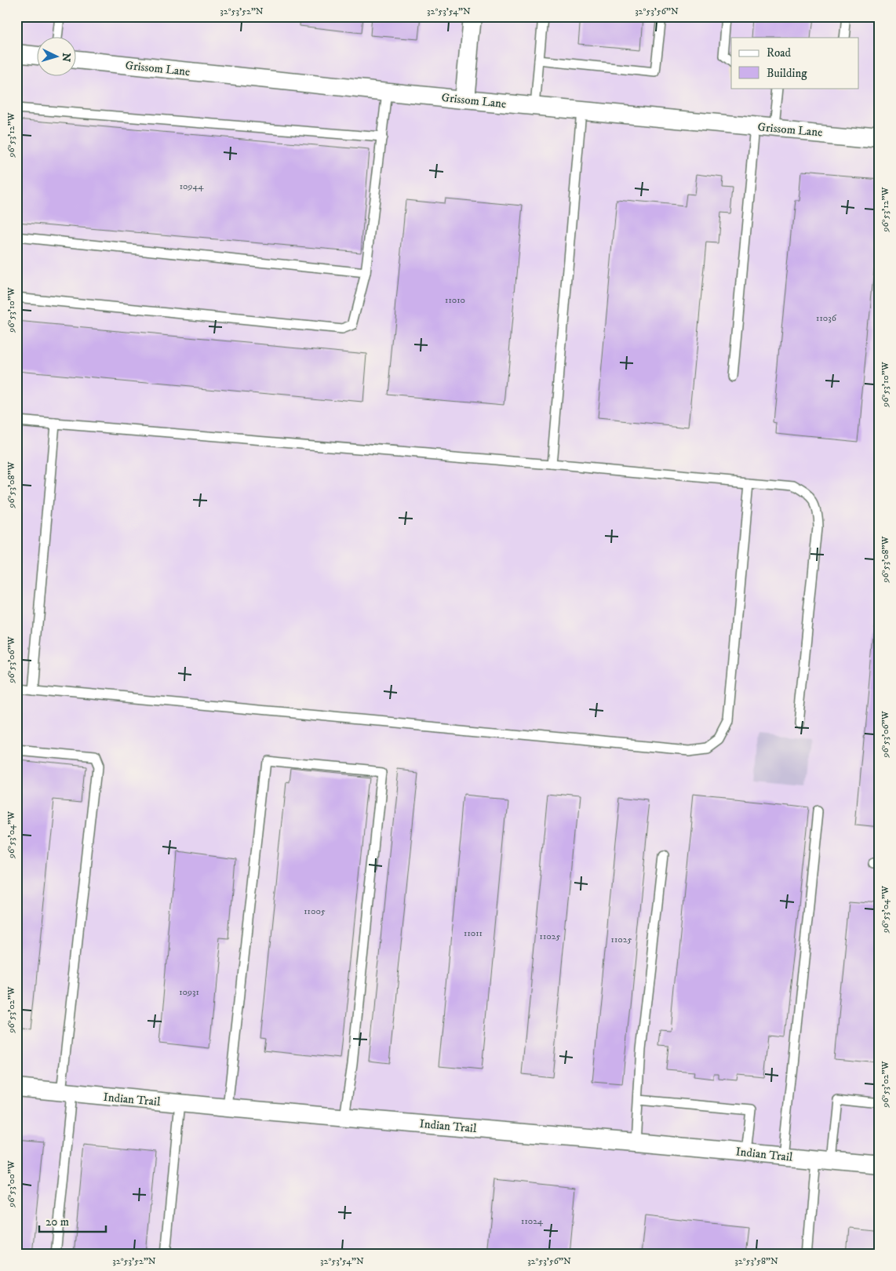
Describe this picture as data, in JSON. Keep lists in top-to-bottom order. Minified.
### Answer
{"streets":{"street":["Grissom Lane","Indian Trail"]},"house_numbers":["10944","11010","11036","11005","11011","11025","11025","10931","11024"],"legend":["Road","Building"],"scale_bar":"20 m","north":"right","coordinates":["32°53'52\"N","32°53'54\"N","32°53'56\"N","96°53'12\"W","96°53'10\"W","96°53'08\"W","96°53'06\"W","96°53'04\"W","96°53'02\"W","96°53'00\"W","32°53'58\"N"]}
